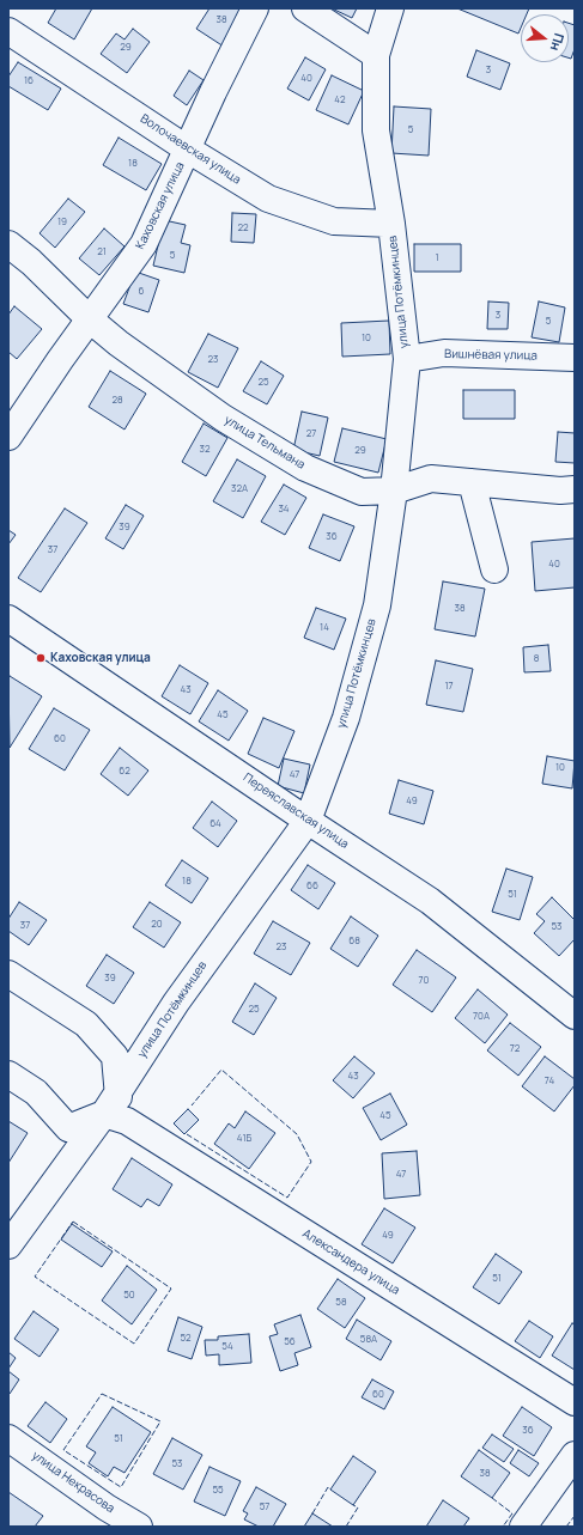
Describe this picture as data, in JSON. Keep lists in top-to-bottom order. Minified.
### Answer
{"streets":{"street":["Волочаевская улица","Каховская улица","улица Потёмкинцев","Вишнёвая улица","улица Тельмана","Переяславская улица","Александера улица","улица Некрасова"]},"crossings":[["Волочаевская улица","Каховская улица"],["Волочаевская улица","улица Потёмкинцев"],["Каховская улица","улица Тельмана"],["улица Потёмкинцев","Вишнёвая улица"],["улица Потёмкинцев","улица Тельмана"],["улица Потёмкинцев","Переяславская улица"],["улица Потёмкинцев","Александера улица"]],"places":["Каховская улица"],"house_numbers":["38","29","3","40","16","42","5","18","19","22","21","5","1","6","3","5","10","23","25","28","27","32","29","32А","34","39","36","37","40","38","14","8","17","43","45","60","10","62","47","49","64","18","66","51","20","37","53","68","23","39","70","25","70А","72","43","74","45","41Б","47","49","51","50","58","52","58А","56","54","60","36","51","53","38","55","57"],"north":"right"}
